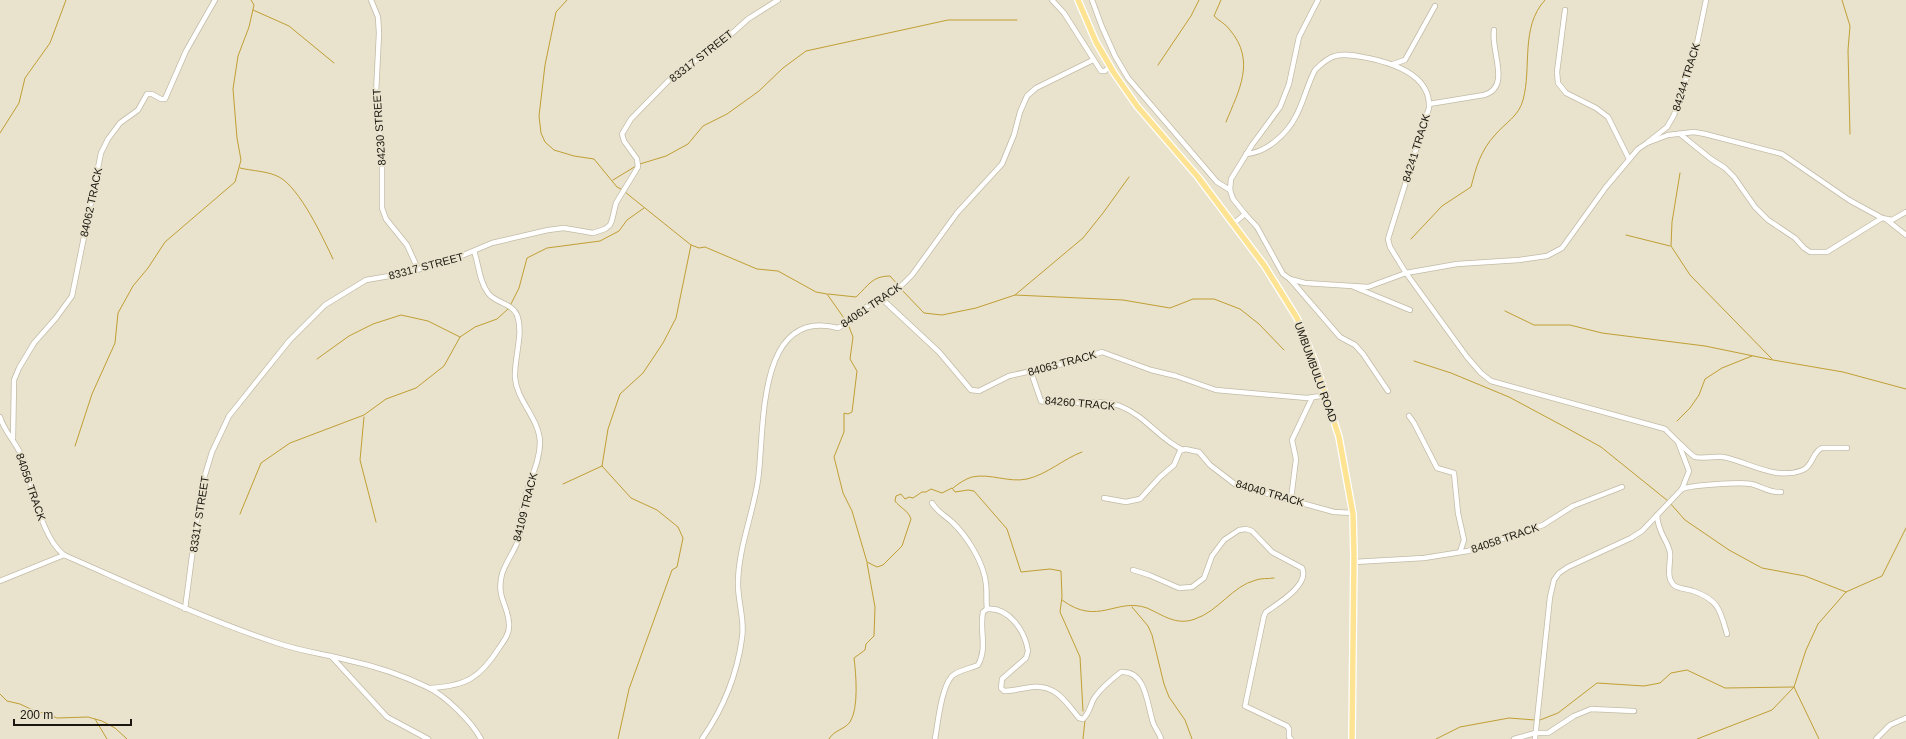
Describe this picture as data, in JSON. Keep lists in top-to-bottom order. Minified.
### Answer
{"streets":{"main road":["UMBUMBULU ROAD"],"street":["83317 STREET","84244 TRACK","84230 STREET","84241 TRACK","84062 TRACK","84061 TRACK","84063 TRACK","84260 TRACK","84056 TRACK","84040 TRACK","84109 TRACK","84058 TRACK"]},"crossings":[["83317 STREET","84230 STREET"],["83317 STREET","84109 TRACK"],["84244 TRACK","84241 TRACK"],["84062 TRACK","84056 TRACK"],["84061 TRACK","84063 TRACK"],["84063 TRACK","UMBUMBULU ROAD"],["84063 TRACK","84260 TRACK"],["UMBUMBULU ROAD","84040 TRACK"],["UMBUMBULU ROAD","84058 TRACK"],["84260 TRACK","84040 TRACK"]],"scale_bar":"200 m"}
